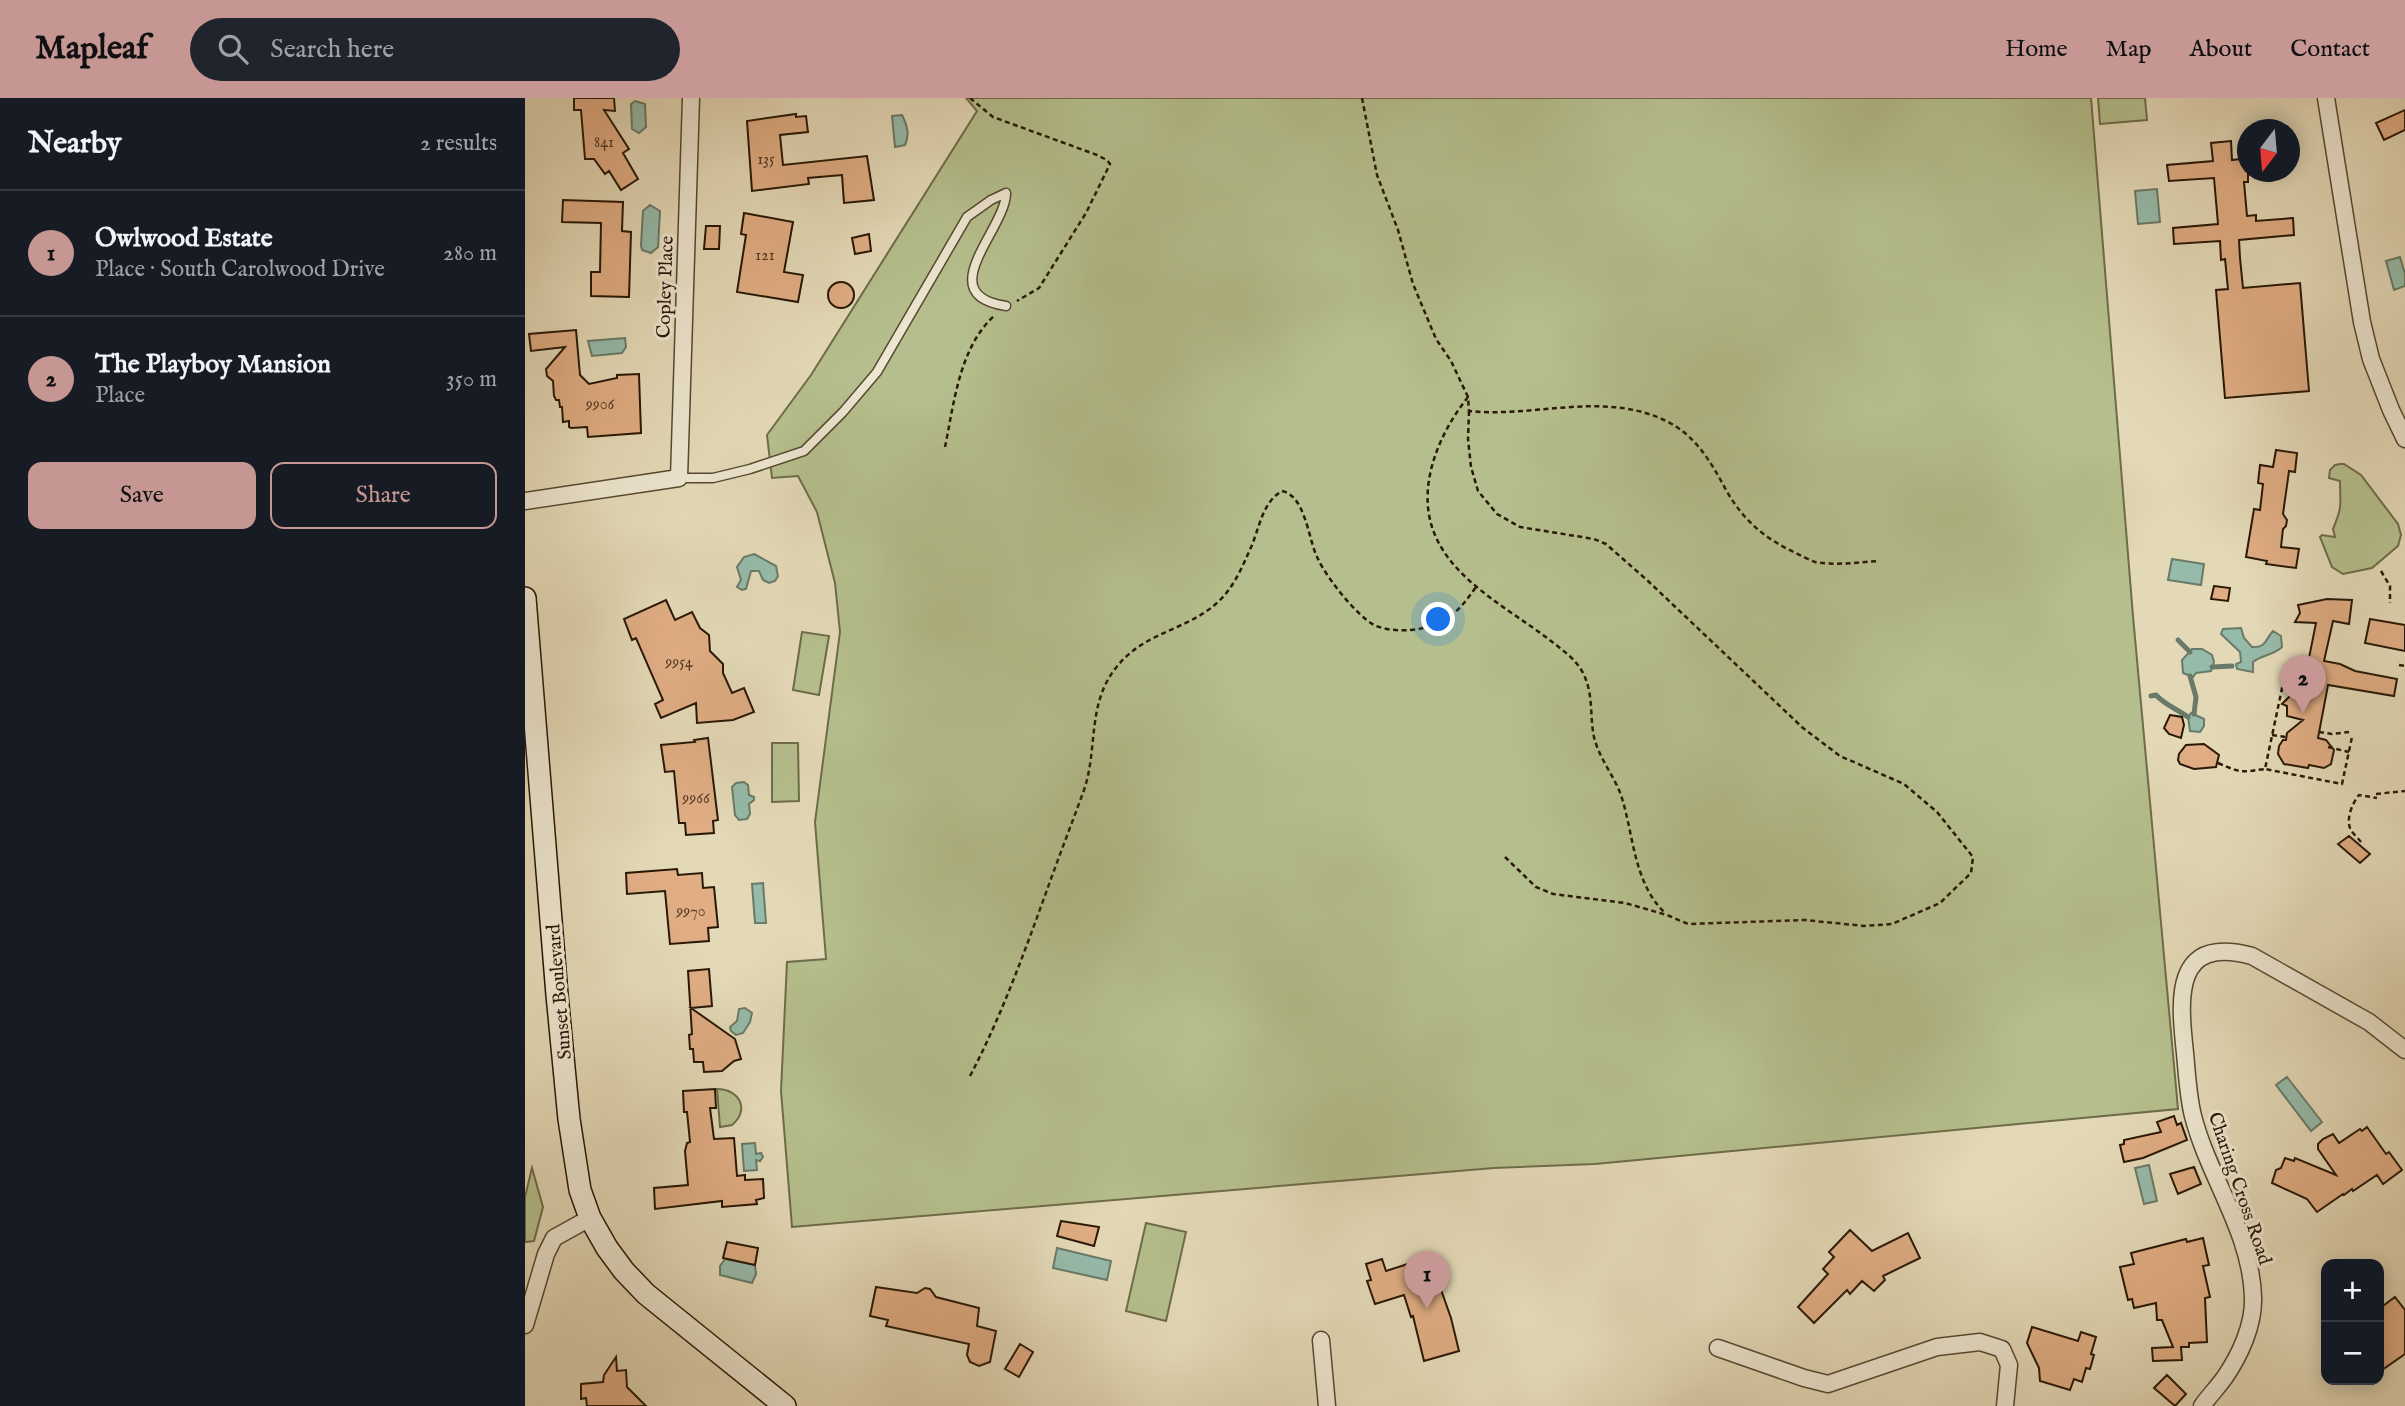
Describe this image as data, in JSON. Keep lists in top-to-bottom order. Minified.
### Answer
{"streets":{"main road":["Sunset Boulevard"],"street":["Copley Place","Charing Cross Road"]},"house_numbers":["841","135","121","9906","9954","9966","9970"],"north":"bottom","page":{"header":"Mapleaf","search":"Search here","nav":["Home","Map","About","Contact"],"heading":["Nearby","2 results"],"list":[{"mark":"1","name":"Owlwood Estate","note":"Place · South Carolwood Drive","value":"280 m"},{"mark":"2","name":"The Playboy Mansion","note":"Place","value":"350 m"}],"buttons":["Save","Share"],"pins":["2","1"],"map_buttons":["+","−"]}}
